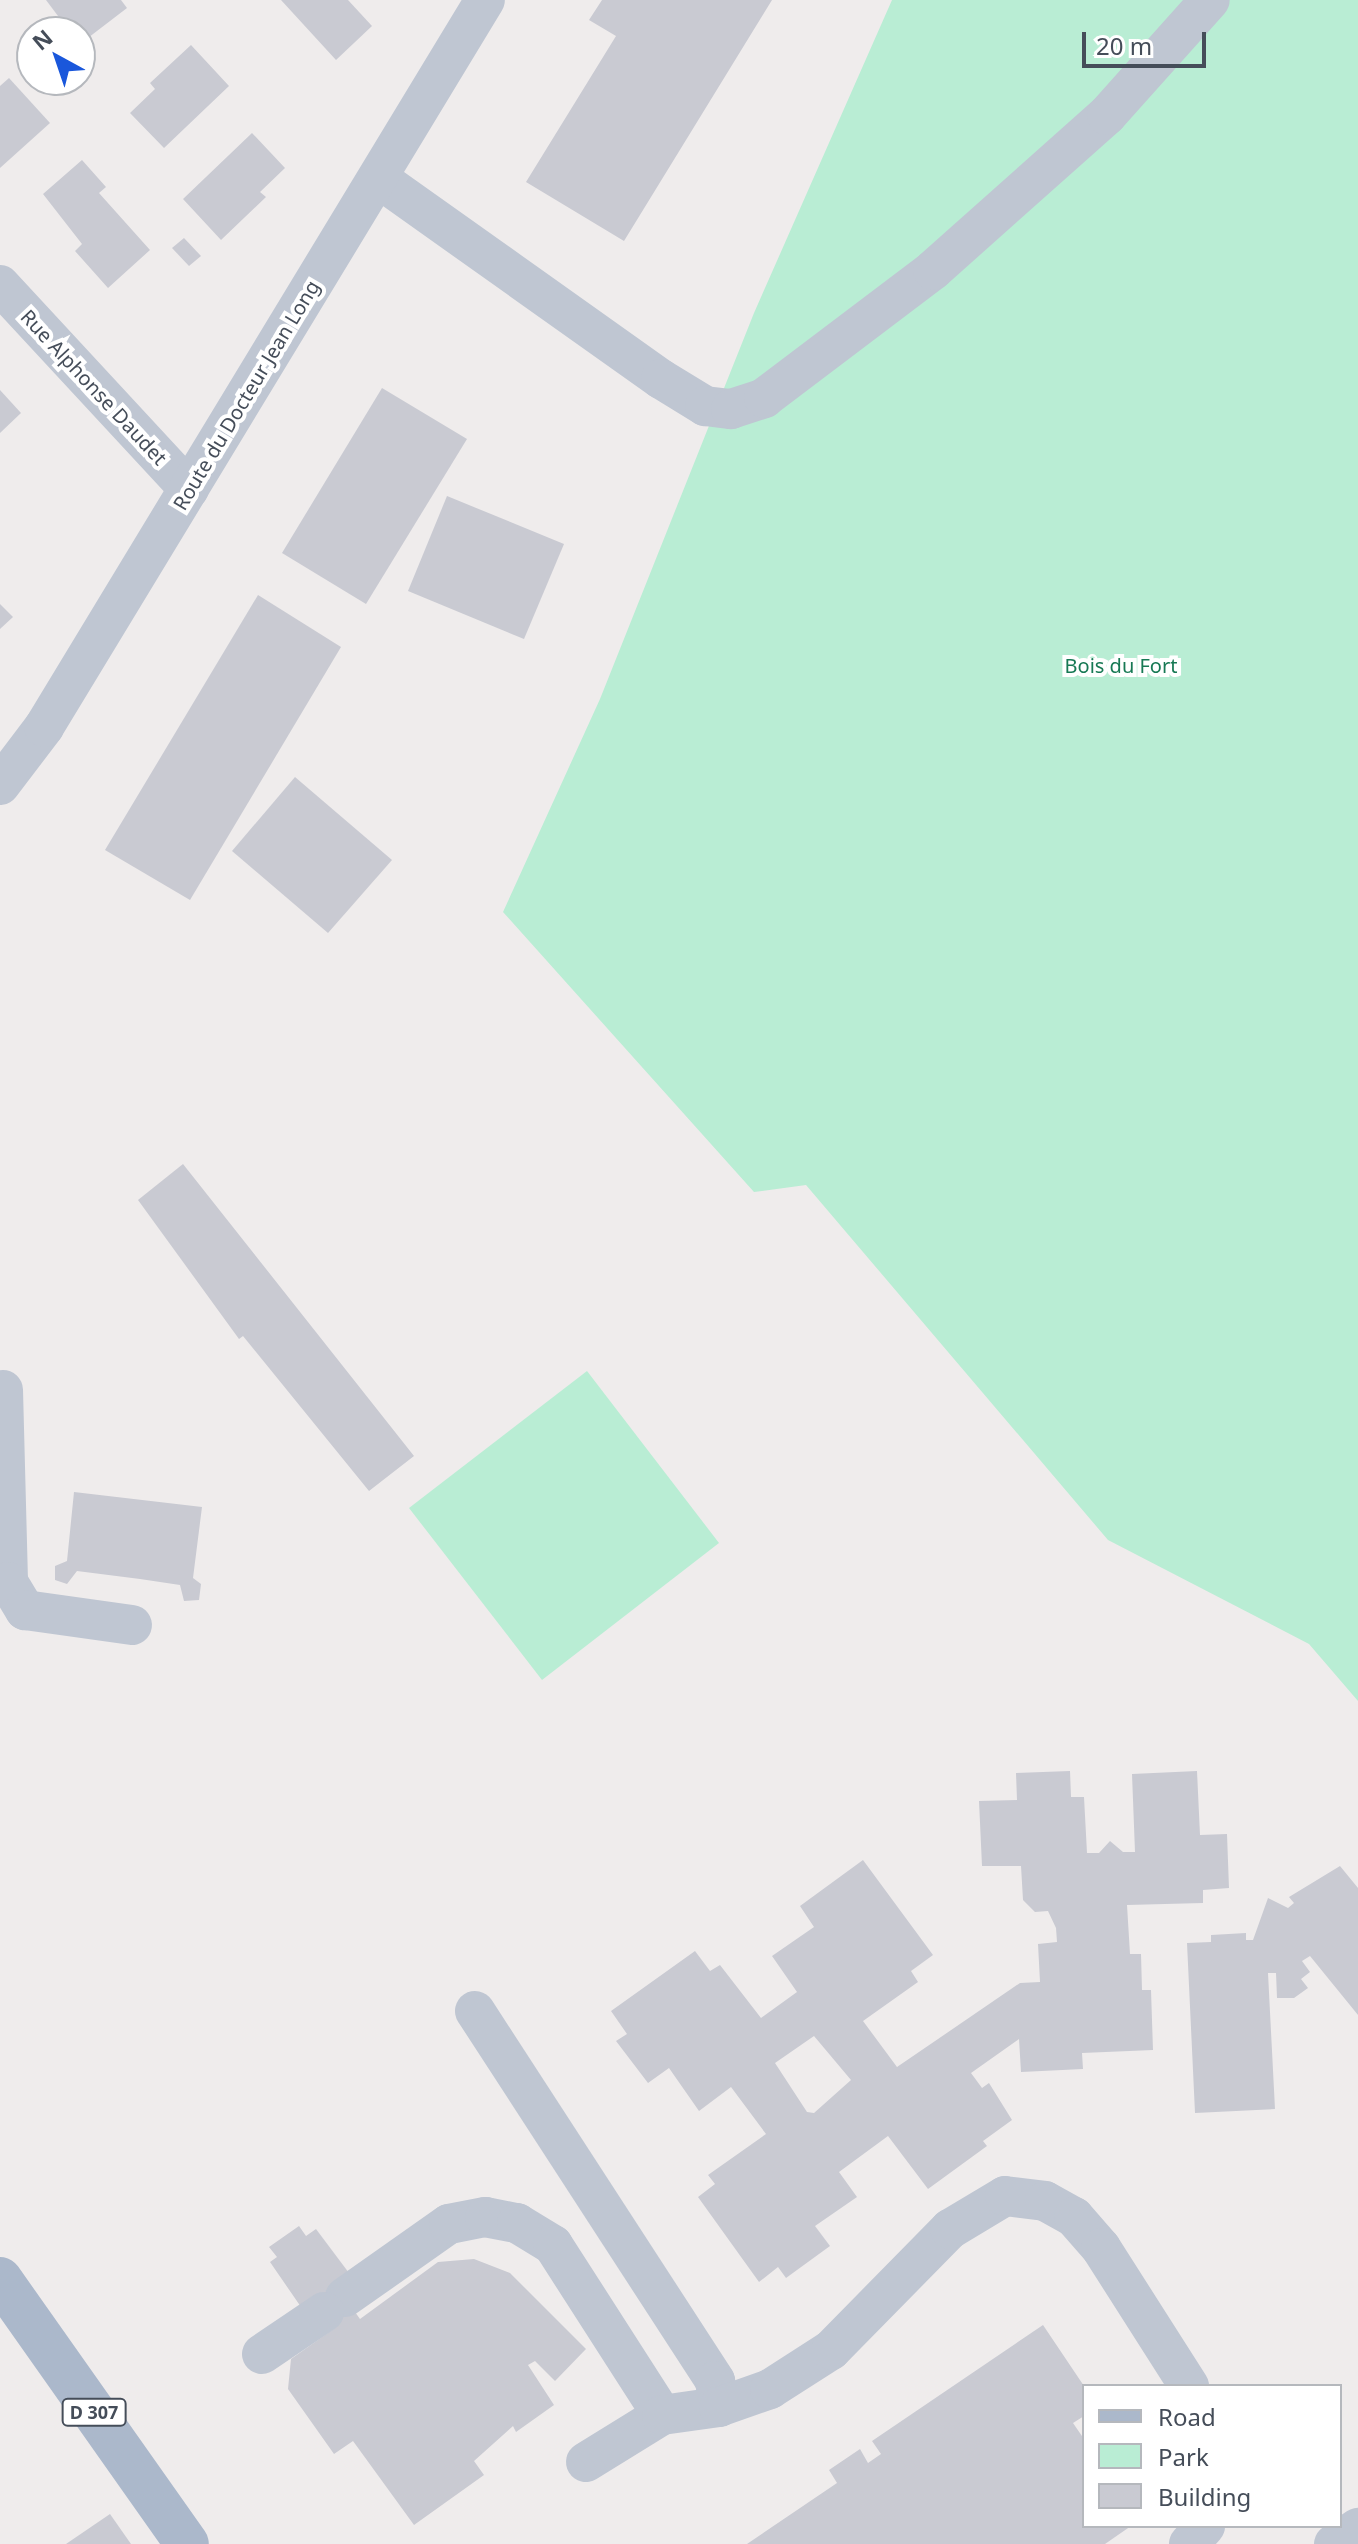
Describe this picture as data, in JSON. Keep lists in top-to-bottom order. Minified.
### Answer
{"streets":{"main road":["D 307"],"street":["Rue Alphonse Daudet","Route du Docteur Jean Long"]},"crossings":[["Rue Alphonse Daudet","Route du Docteur Jean Long"]],"parks":["Bois du Fort"],"legend":["Road","Park","Building"],"scale_bar":"20 m","north":"top left"}
